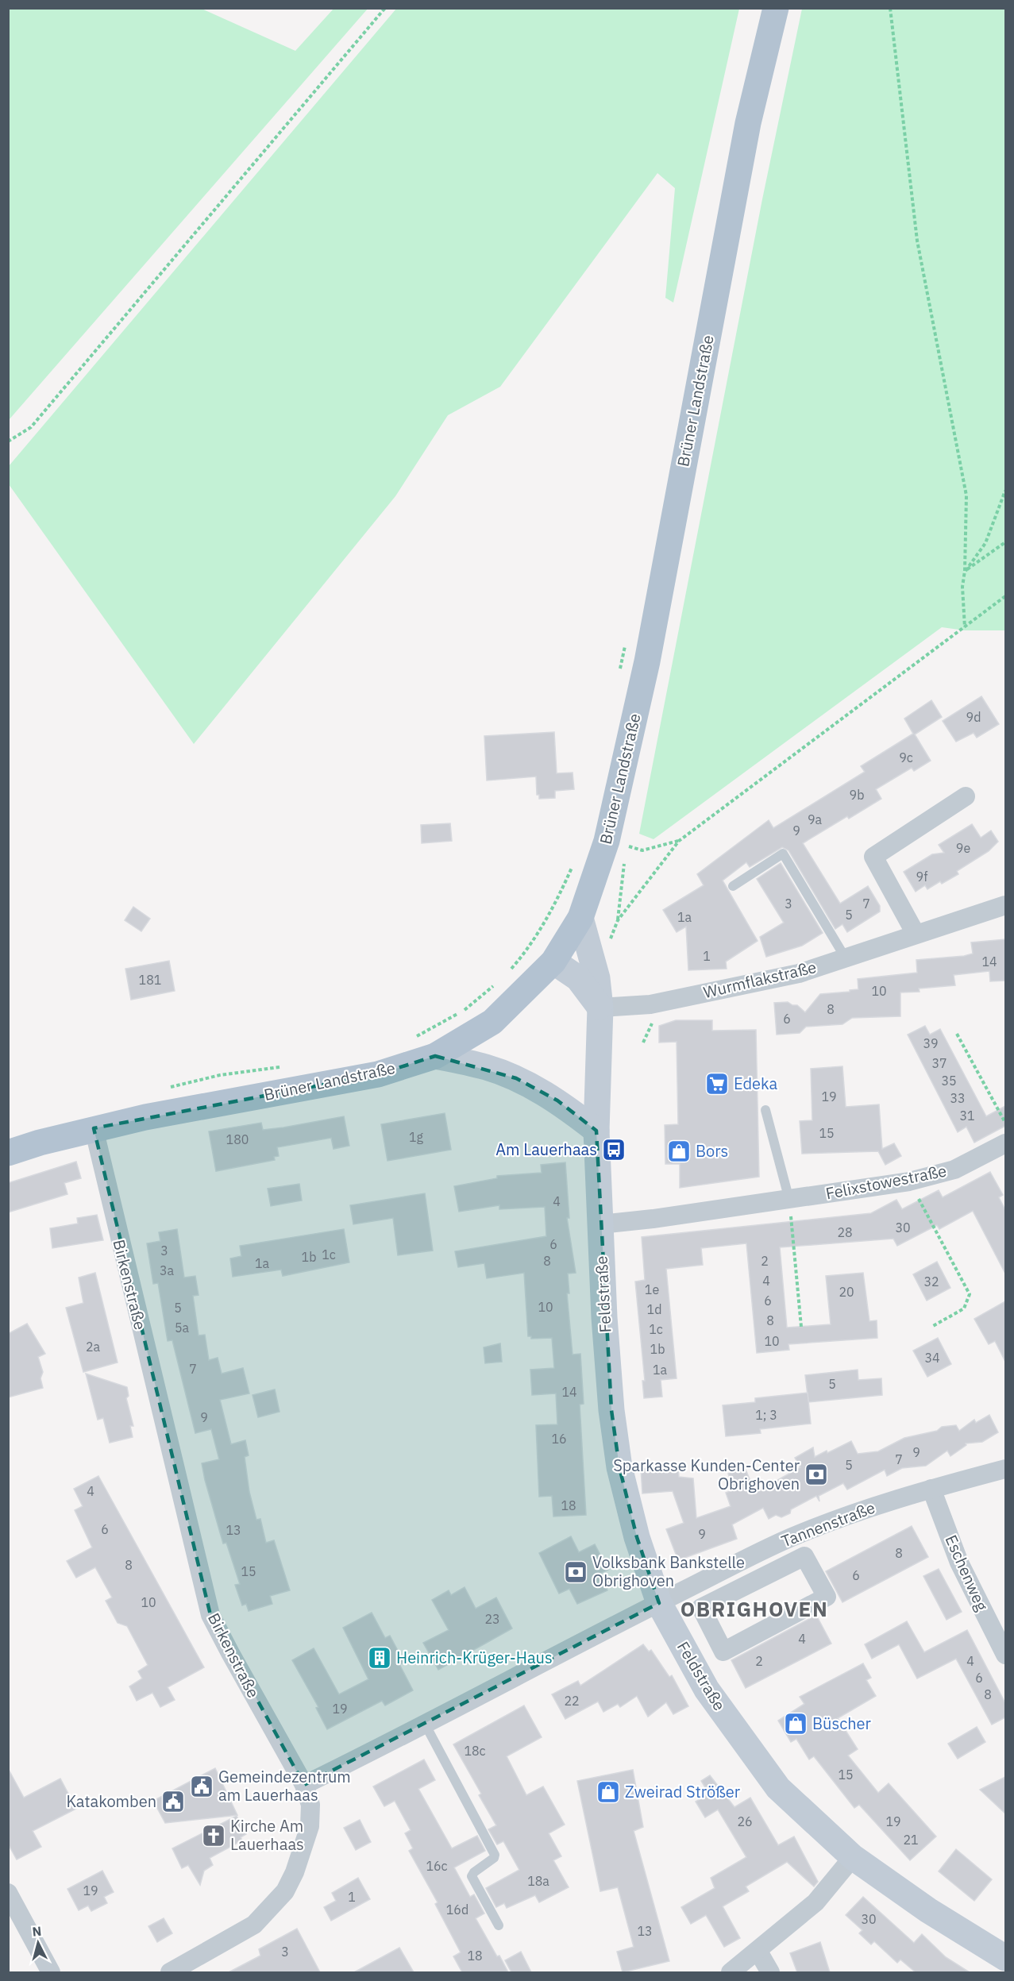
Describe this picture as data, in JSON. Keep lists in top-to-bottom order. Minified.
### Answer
{"streets":{"main road":["Brüner Landstraße"],"street":["Wurmflakstraße","Felixstowestraße","Birkenstraße","Feldstraße","Tannenstraße","Eschenweg"]},"crossings":[["Brüner Landstraße","Birkenstraße"],["Brüner Landstraße","Feldstraße"],["Wurmflakstraße","Feldstraße"],["Felixstowestraße","Feldstraße"],["Feldstraße","Tannenstraße"],["Tannenstraße","Eschenweg"]],"districts":["OBRIGHOVEN"],"places":{"supermarket":["Edeka"],"bus stop":["Am Lauerhaas"],"shop":["Bors","Büscher","Zweirad Strößer"],"bank":["Sparkasse Kunden-Center Obrighoven","Volksbank Bankstelle Obrighoven"],"building":["Heinrich-Krüger-Haus"],"public building":["Gemeindezentrum am Lauerhaas","Katakomben"],"church":["Kirche Am Lauerhaas"]},"house_numbers":["9d","9c","9b","9a","9","9e","9f","3","7","5","1a","1","14","181","10","8","6","39","37","35","19","33","31","15","1g","180","4","30","28","6","3","1c","1b","8","2","1a","3a","4","32","1e","20","6","10","5","1d","8","5a","1c","10","2a","1b","34","7","1a","5","14","1; 3","9","16","9","7","5","4","18","6","13","9","8","8","15","6","10","23","4","2","4","6","8","22","19","18c","15","26","19","21","16c","18a","19","1","16d","30","13","3","18"],"north":"top"}
